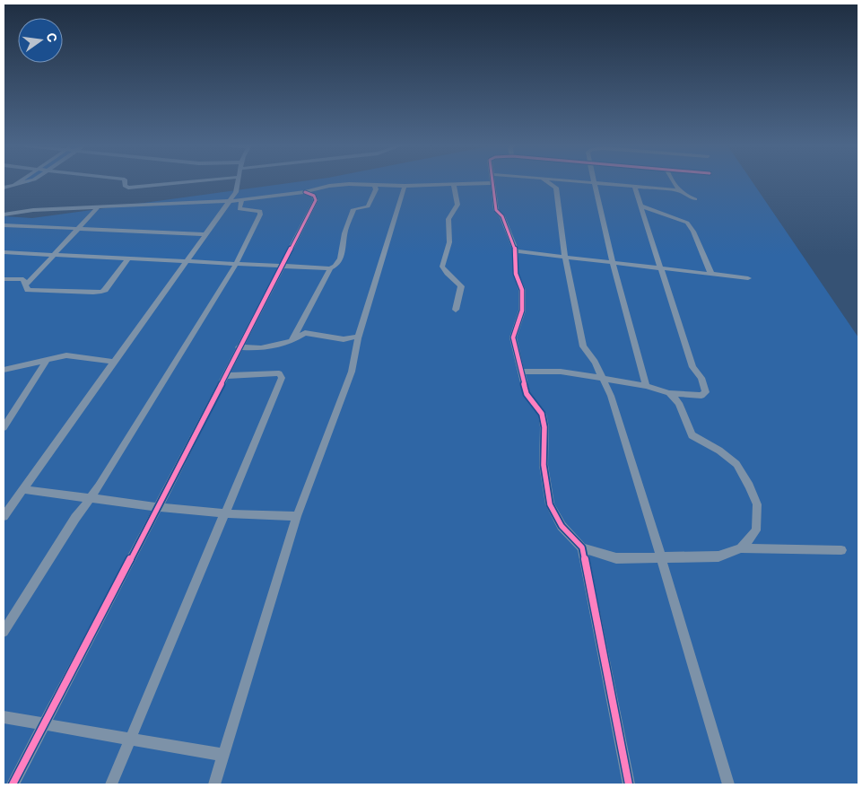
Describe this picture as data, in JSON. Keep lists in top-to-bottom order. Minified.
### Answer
{"north":"right"}
